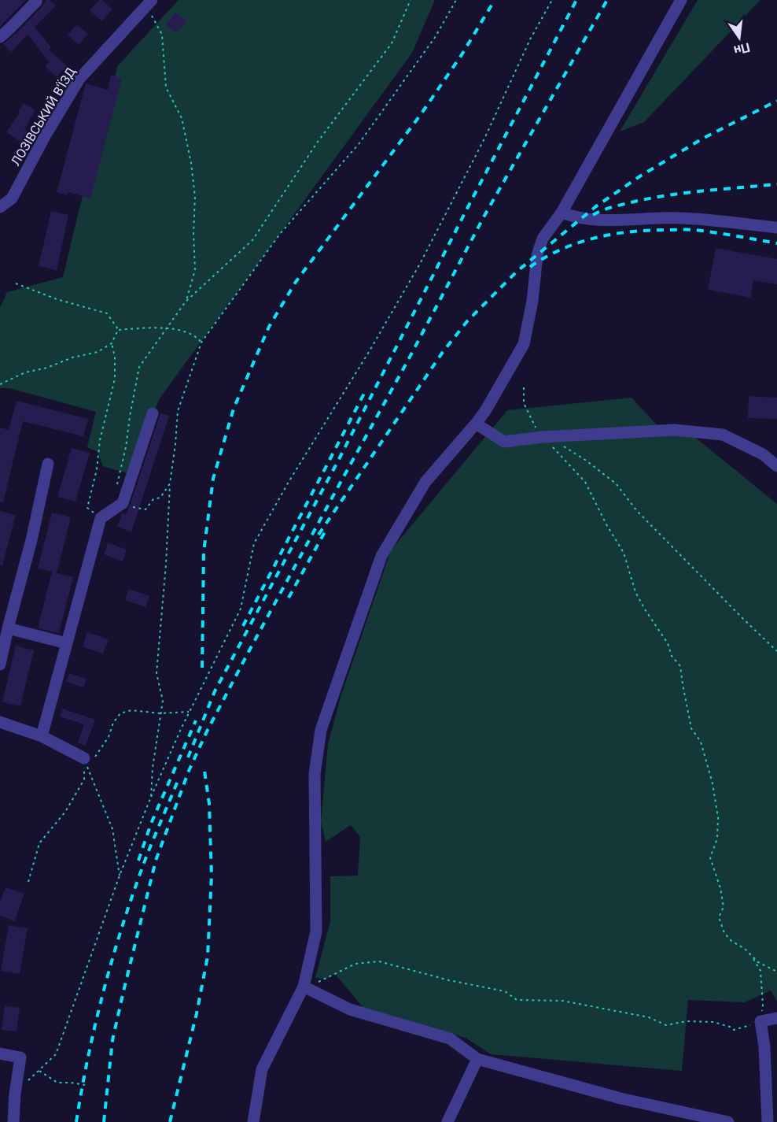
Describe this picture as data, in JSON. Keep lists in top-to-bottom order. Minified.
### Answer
{"streets":{"street":["ЛОЗІВСЬКИЙ В'ЇЗД"]},"north":"bottom"}
